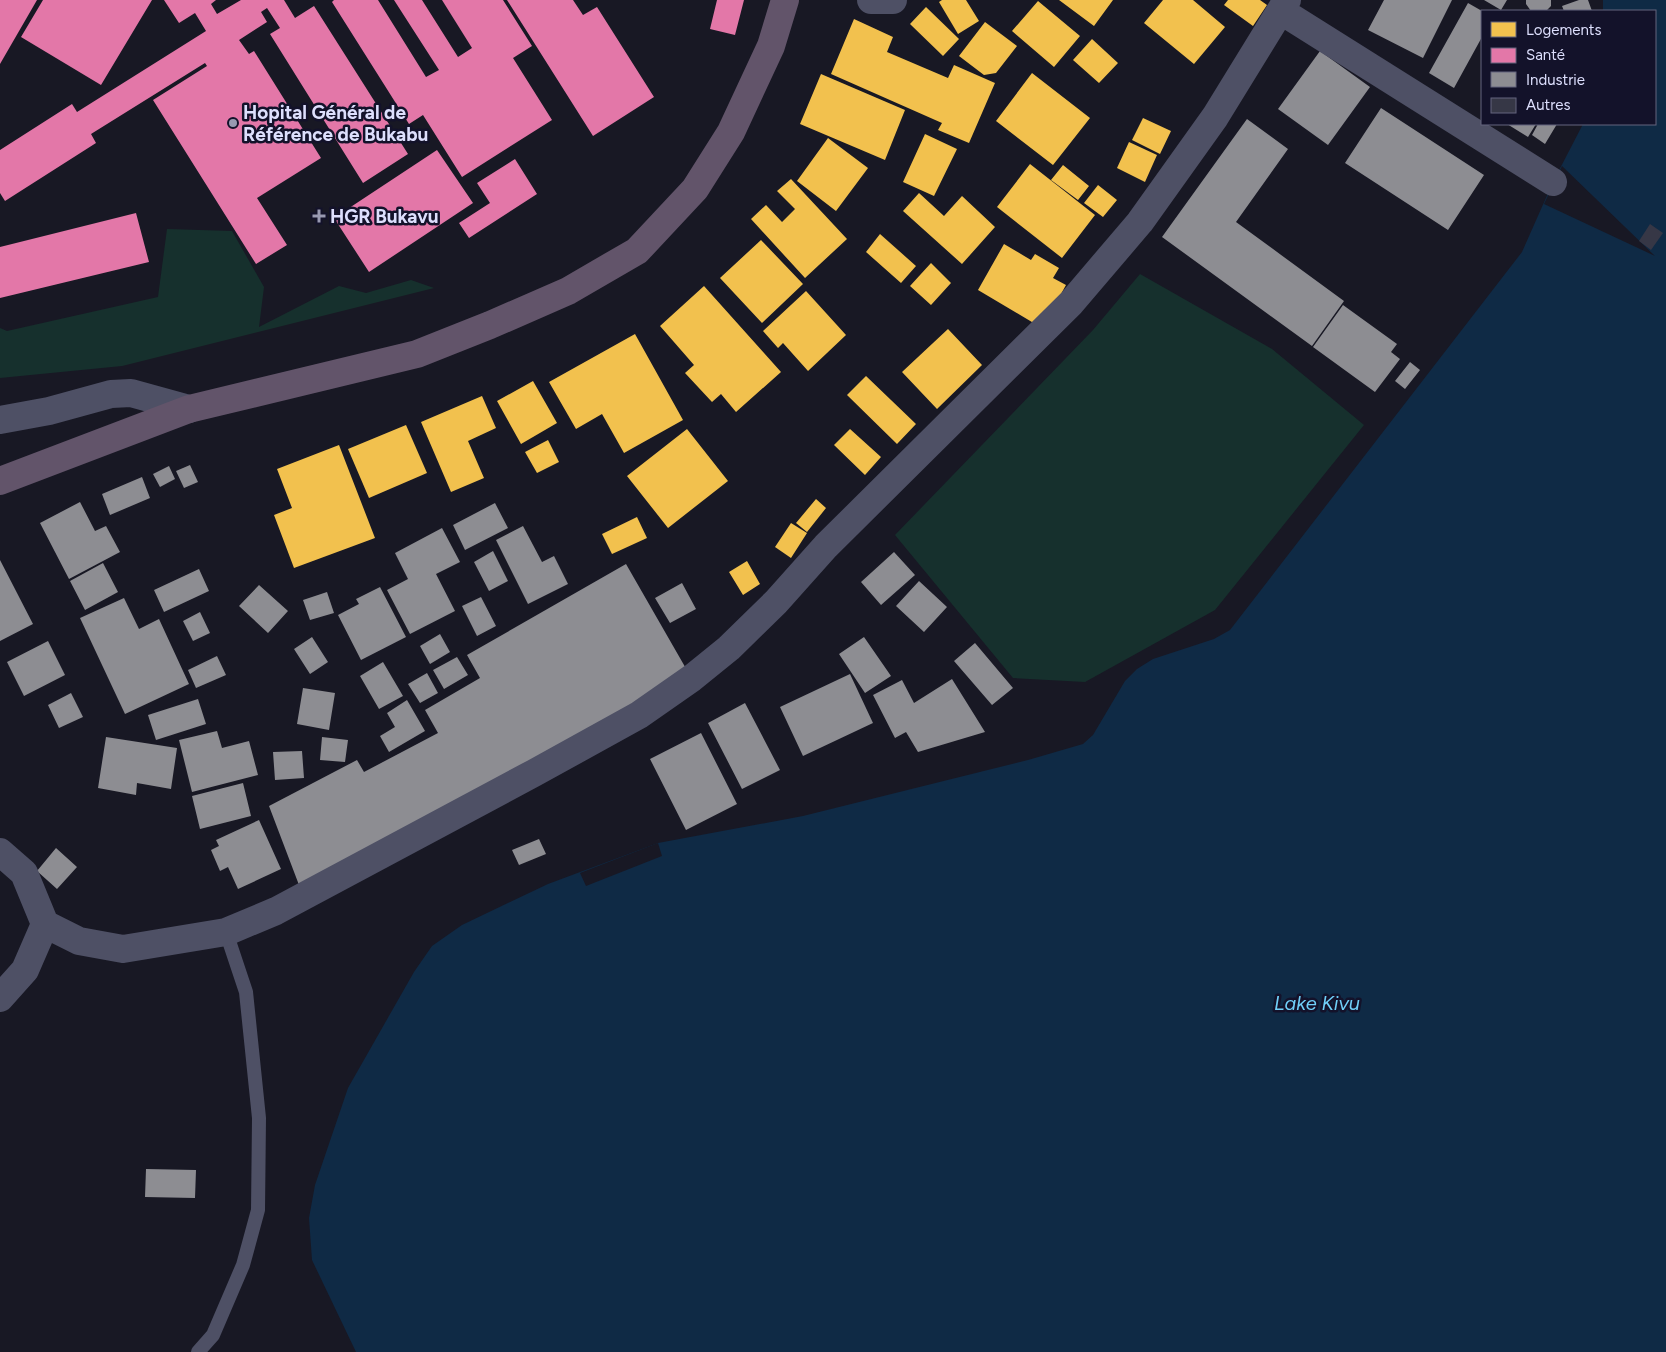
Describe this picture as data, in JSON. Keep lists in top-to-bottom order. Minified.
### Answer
{"water":["Lake Kivu"],"places":{"other":["Hopital Général de Référence de Bukabu"],"health":["HGR Bukavu"]},"legend":["Logements","Santé","Industrie","Autres"]}
